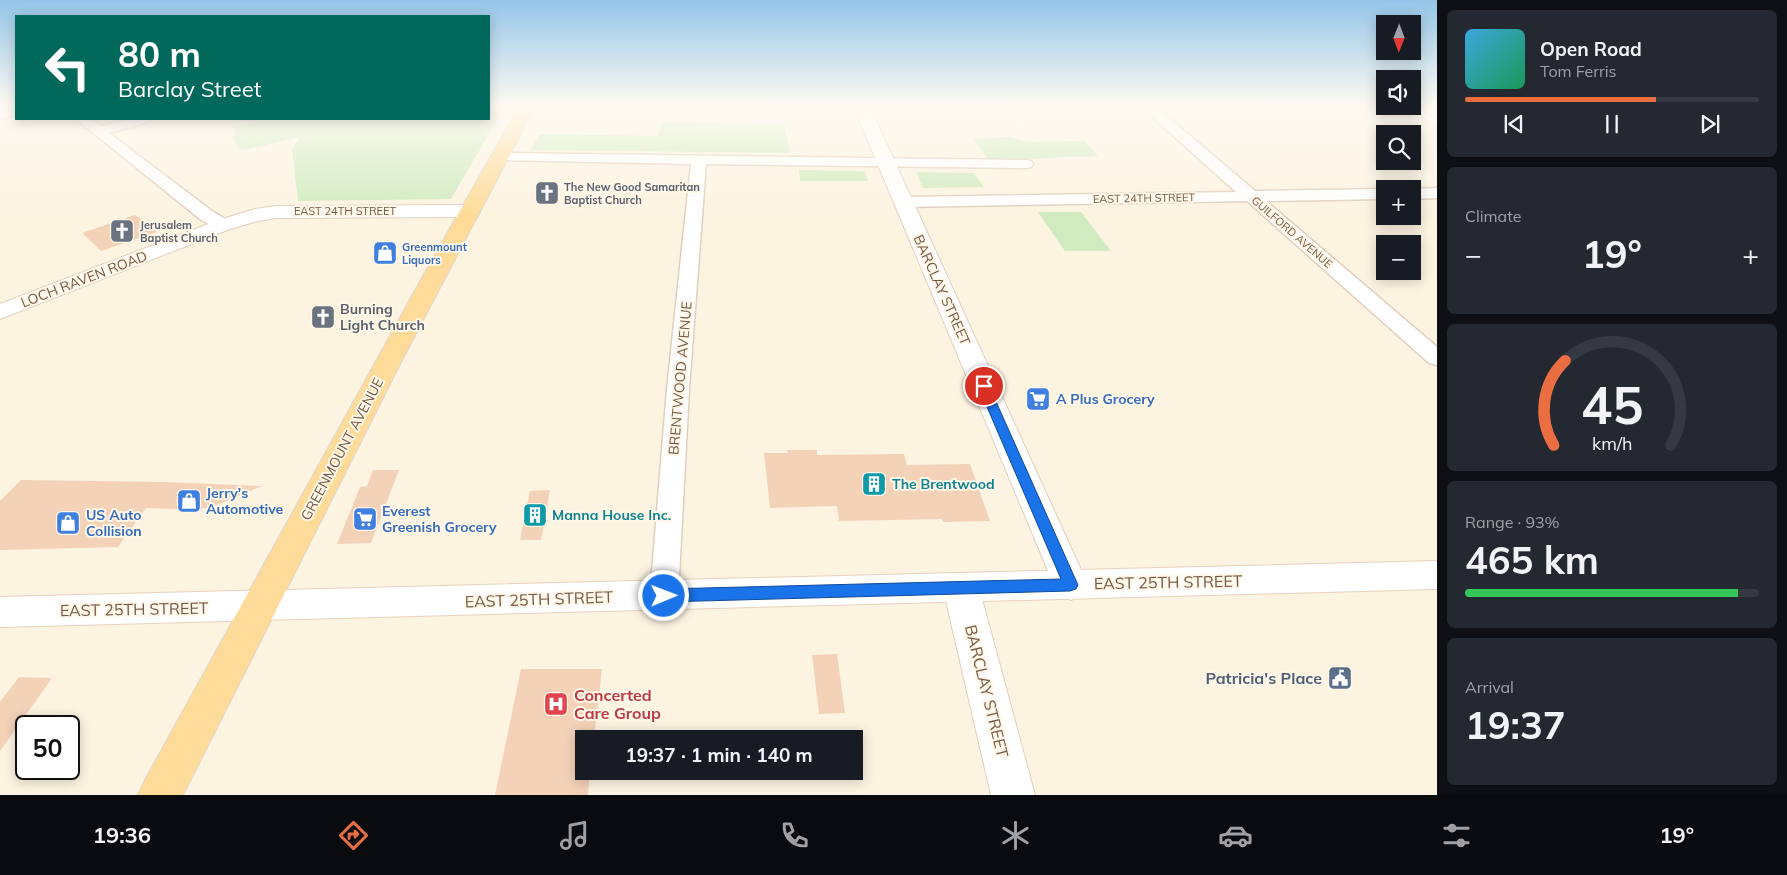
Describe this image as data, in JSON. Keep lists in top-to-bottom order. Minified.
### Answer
{"streets":{"main road":["GREENMOUNT AVENUE"],"street":["EAST 24TH STREET","GUILFORD AVENUE","LOCH RAVEN ROAD","BARCLAY STREET","BRENTWOOD AVENUE","EAST 25TH STREET"]},"crossings":[["EAST 24TH STREET","GUILFORD AVENUE"],["EAST 24TH STREET","LOCH RAVEN ROAD"],["EAST 24TH STREET","BARCLAY STREET"],["EAST 24TH STREET","GREENMOUNT AVENUE"],["BARCLAY STREET","EAST 25TH STREET"],["BRENTWOOD AVENUE","EAST 25TH STREET"],["GREENMOUNT AVENUE","EAST 25TH STREET"]],"places":{"church":["The New Good Samaritan Baptist Church","Jerusalem Baptist Church","Burning Light Church"],"shop":["Greenmount Liquors","Jerry's Automotive","US Auto Collision"],"supermarket":["A Plus Grocery","Everest Greenish Grocery"],"building":["The Brentwood","Manna House Inc."],"public building":["Patricia's Place"],"hospital":["Concerted Care Group"]},"north":"bottom","page":{"map_buttons":["+","−"],"turn":["80 m","Barclay Street"],"song":["Open Road","Tom Ferris"],"tile":["Climate",["Range · 93%","465 km"],["Arrival","19:37"]],"heat":["−","19°","+"],"limit":"50","trip":"19:37 · 1 min · 140 m","tabs":["19:36","19°"],"gauge":["45","km/h"]}}
